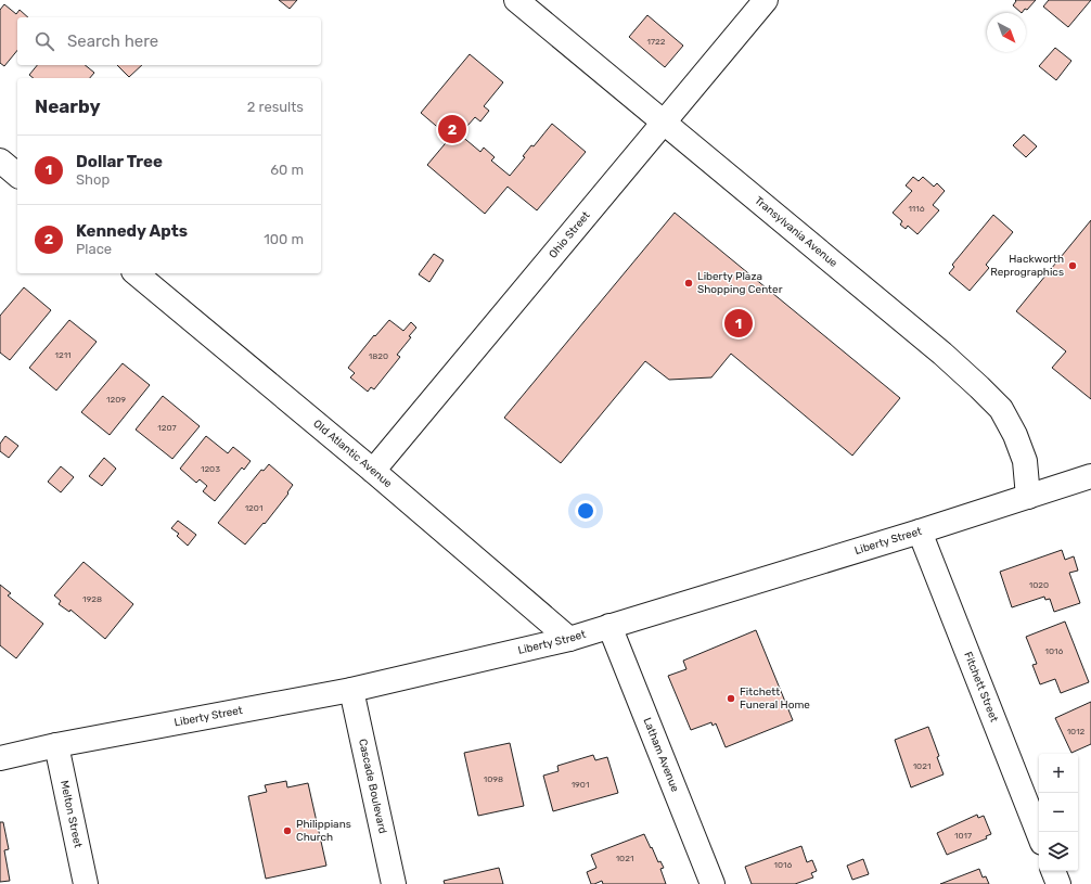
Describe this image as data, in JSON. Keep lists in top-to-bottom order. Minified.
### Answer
{"streets":{"street":["Transylvania Avenue","Ohio Street","Old Atlantic Avenue","Liberty Street","Fitchett Street","Latham Avenue","Cascade Boulevard","Melton Street"]},"crossings":[["Transylvania Avenue","Ohio Street"],["Transylvania Avenue","Liberty Street"],["Ohio Street","Old Atlantic Avenue"],["Old Atlantic Avenue","Liberty Street"],["Liberty Street","Fitchett Street"],["Liberty Street","Latham Avenue"],["Liberty Street","Cascade Boulevard"],["Liberty Street","Melton Street"]],"places":["Hackworth Reprographics","Liberty Plaza Shopping Center","Fitchett Funeral Home","Philippians Church"],"house_numbers":["1722","1116","1211","1820","1209","1207","1203","1201","1020","1928","1016","1012","1021","1098","1901","1017","1021","1016"],"north":"bottom right","page":{"search":"Search here","heading":["Nearby","2 results"],"pins":["2","1"],"list":[{"mark":"1","name":"Dollar Tree","note":"Shop","value":"60 m"},{"mark":"2","name":"Kennedy Apts","note":"Place","value":"100 m"}],"map_buttons":["+","−"]}}
